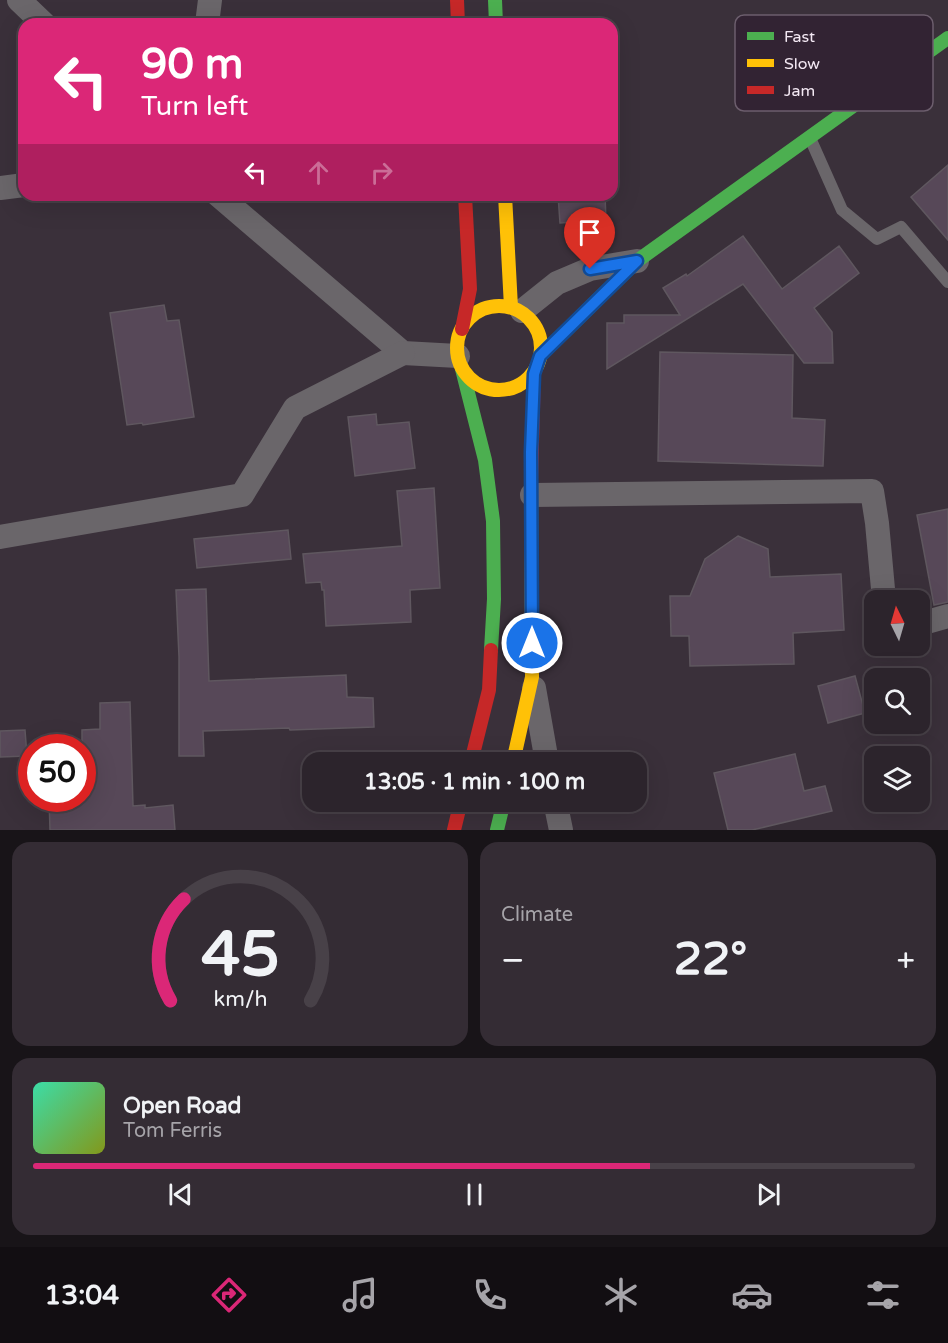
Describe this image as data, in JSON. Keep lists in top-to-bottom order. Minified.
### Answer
{"legend":["Fast","Slow","Jam"],"north":"top","page":{"turn":["90 m","Turn left"],"limit":"50","trip":"13:05 · 1 min · 100 m","tile":"Climate","heat":["−","22°","+"],"song":["Open Road","Tom Ferris"],"tabs":"13:04","gauge":["45","km/h"]}}
